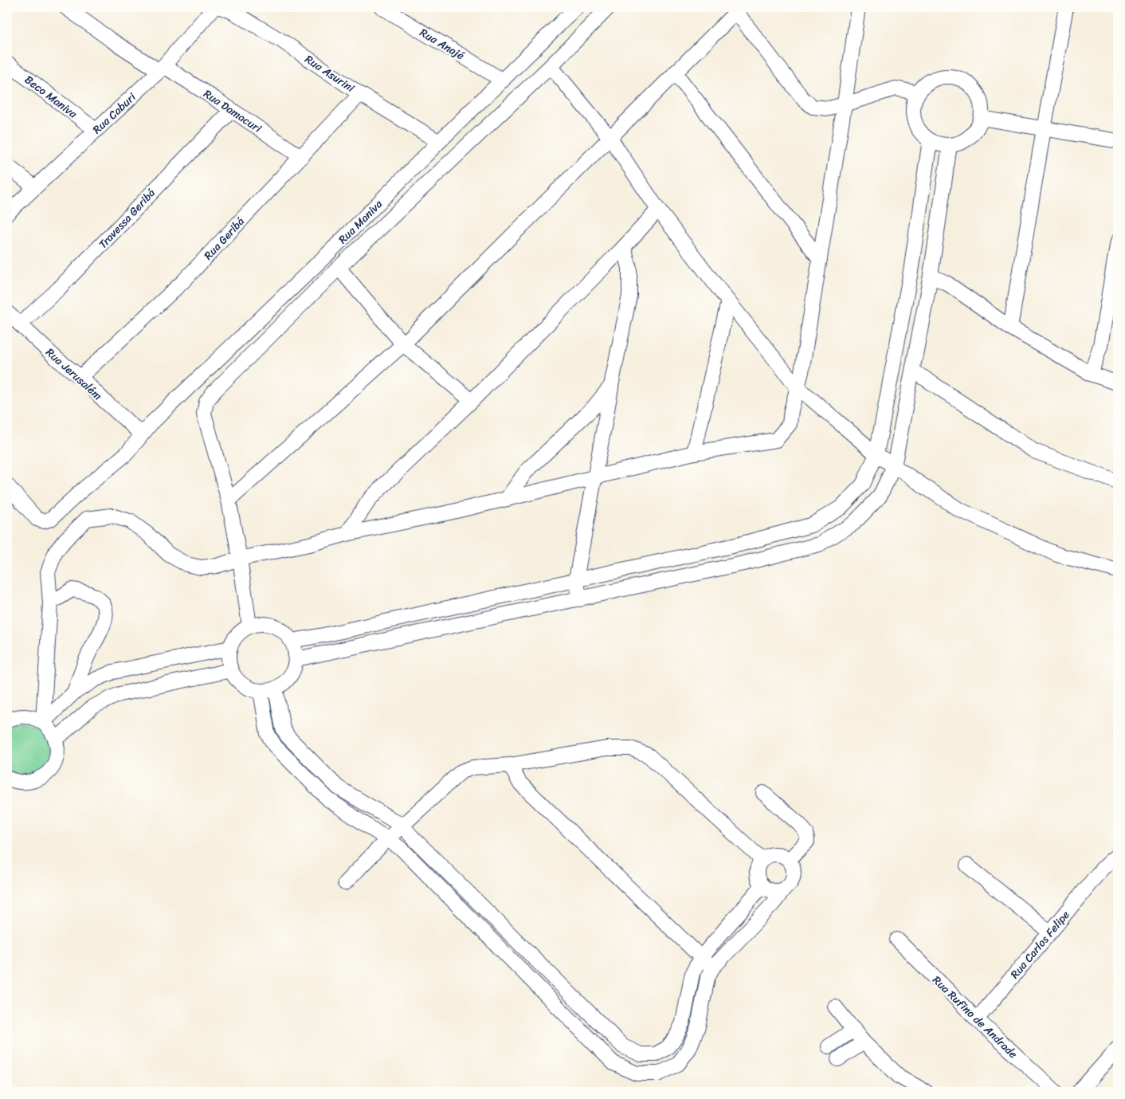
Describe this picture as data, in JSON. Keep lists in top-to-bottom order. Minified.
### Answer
{"streets":{"street":["Rua Anajé","Rua Asurini","Beco Maniva","Rua Damacuri","Rua Caburi","Travessa Geribá","Rua Maniva","Rua Geribá","Rua Jerusalém","Rua Carlos Felipe","Rua Rufino de Andrade"]},"crossings":[["Rua Anajé","Rua Maniva"],["Rua Asurini","Rua Maniva"],["Rua Asurini","Rua Geribá"],["Beco Maniva","Rua Caburi"],["Rua Damacuri","Rua Caburi"],["Rua Damacuri","Travessa Geribá"],["Rua Damacuri","Rua Geribá"],["Travessa Geribá","Rua Jerusalém"],["Rua Maniva","Rua Jerusalém"],["Rua Geribá","Rua Jerusalém"],["Rua Carlos Felipe","Rua Rufino de Andrade"]]}
